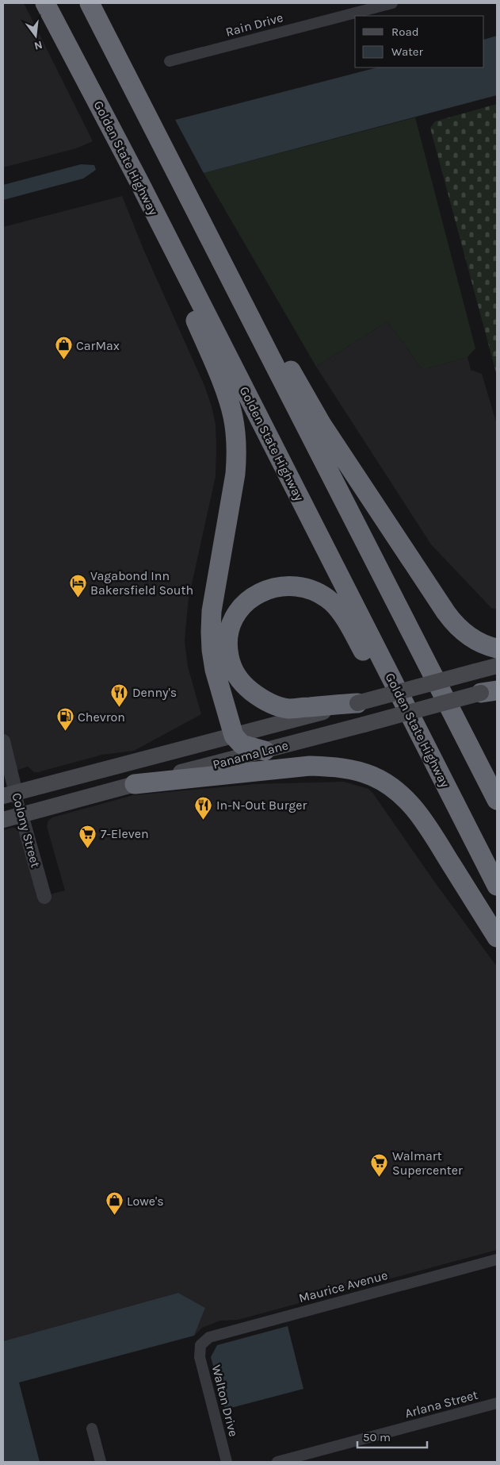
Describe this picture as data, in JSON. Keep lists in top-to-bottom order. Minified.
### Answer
{"streets":{"highway":["Golden State Highway"],"main road":["Panama Lane"],"street":["Rain Drive","Colony Street","Maurice Avenue","Walton Drive","Arlana Street"]},"crossings":[["Panama Lane","Colony Street"],["Maurice Avenue","Walton Drive"]],"places":{"shop":["CarMax","Lowe's"],"hotel":["Vagabond Inn Bakersfield South"],"restaurant":["Denny's","In-N-Out Burger"],"fuel station":["Chevron"],"supermarket":["7-Eleven","Walmart Supercenter"]},"legend":["Road","Water"],"scale_bar":"50 m","north":"bottom"}
